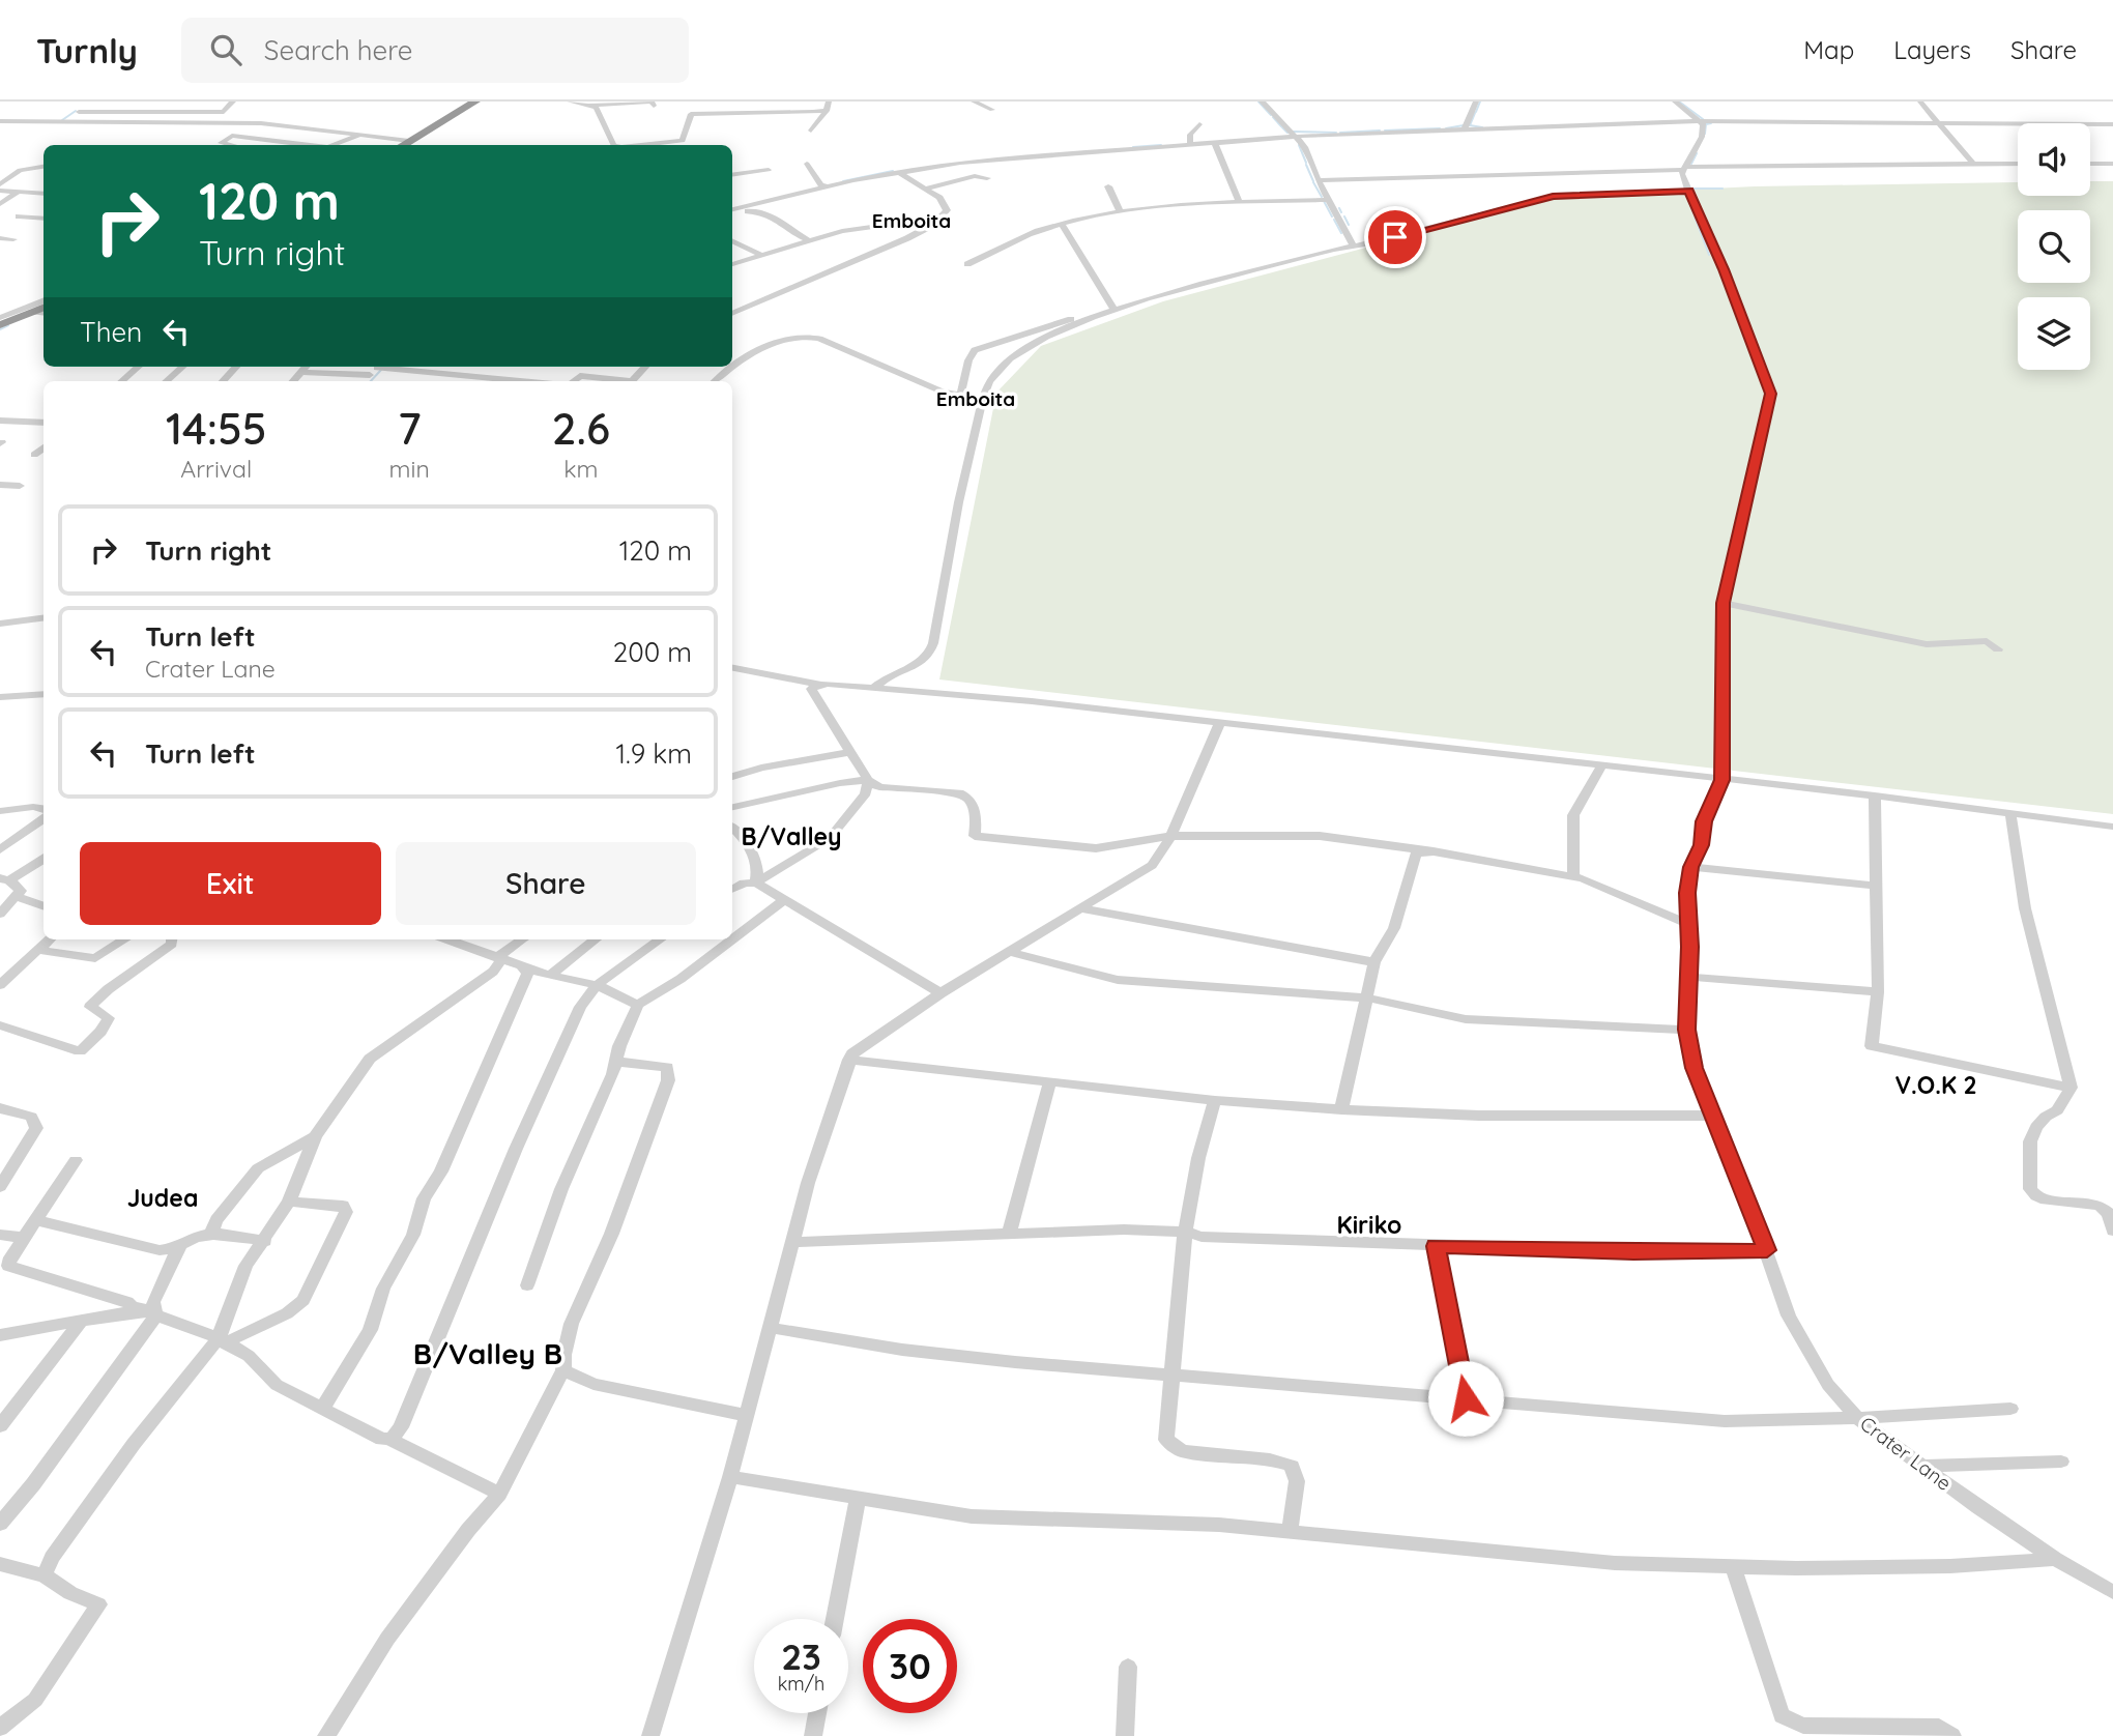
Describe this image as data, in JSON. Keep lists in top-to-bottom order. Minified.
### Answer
{"streets":{"street":["Crater Lane"]},"districts":["Emboita","Emboita","B/Valley","V.O.K 2","Judea","Kiriko","B/Valley B"],"page":{"header":"Turnly","search":"Search here","nav":["Map","Layers","Share"],"turn":["120 m","Turn right"],"then":"Then","eta":["14:55","Arrival","7","min","2.6","km"],"list":[{"name":"Turn right","value":"120 m"},{"name":"Turn left","note":"Crater Lane","value":"200 m"},{"name":"Turn left","value":"1.9 km"}],"buttons":["Exit","Share"],"speed":"23 km/h","limit":"30"}}
